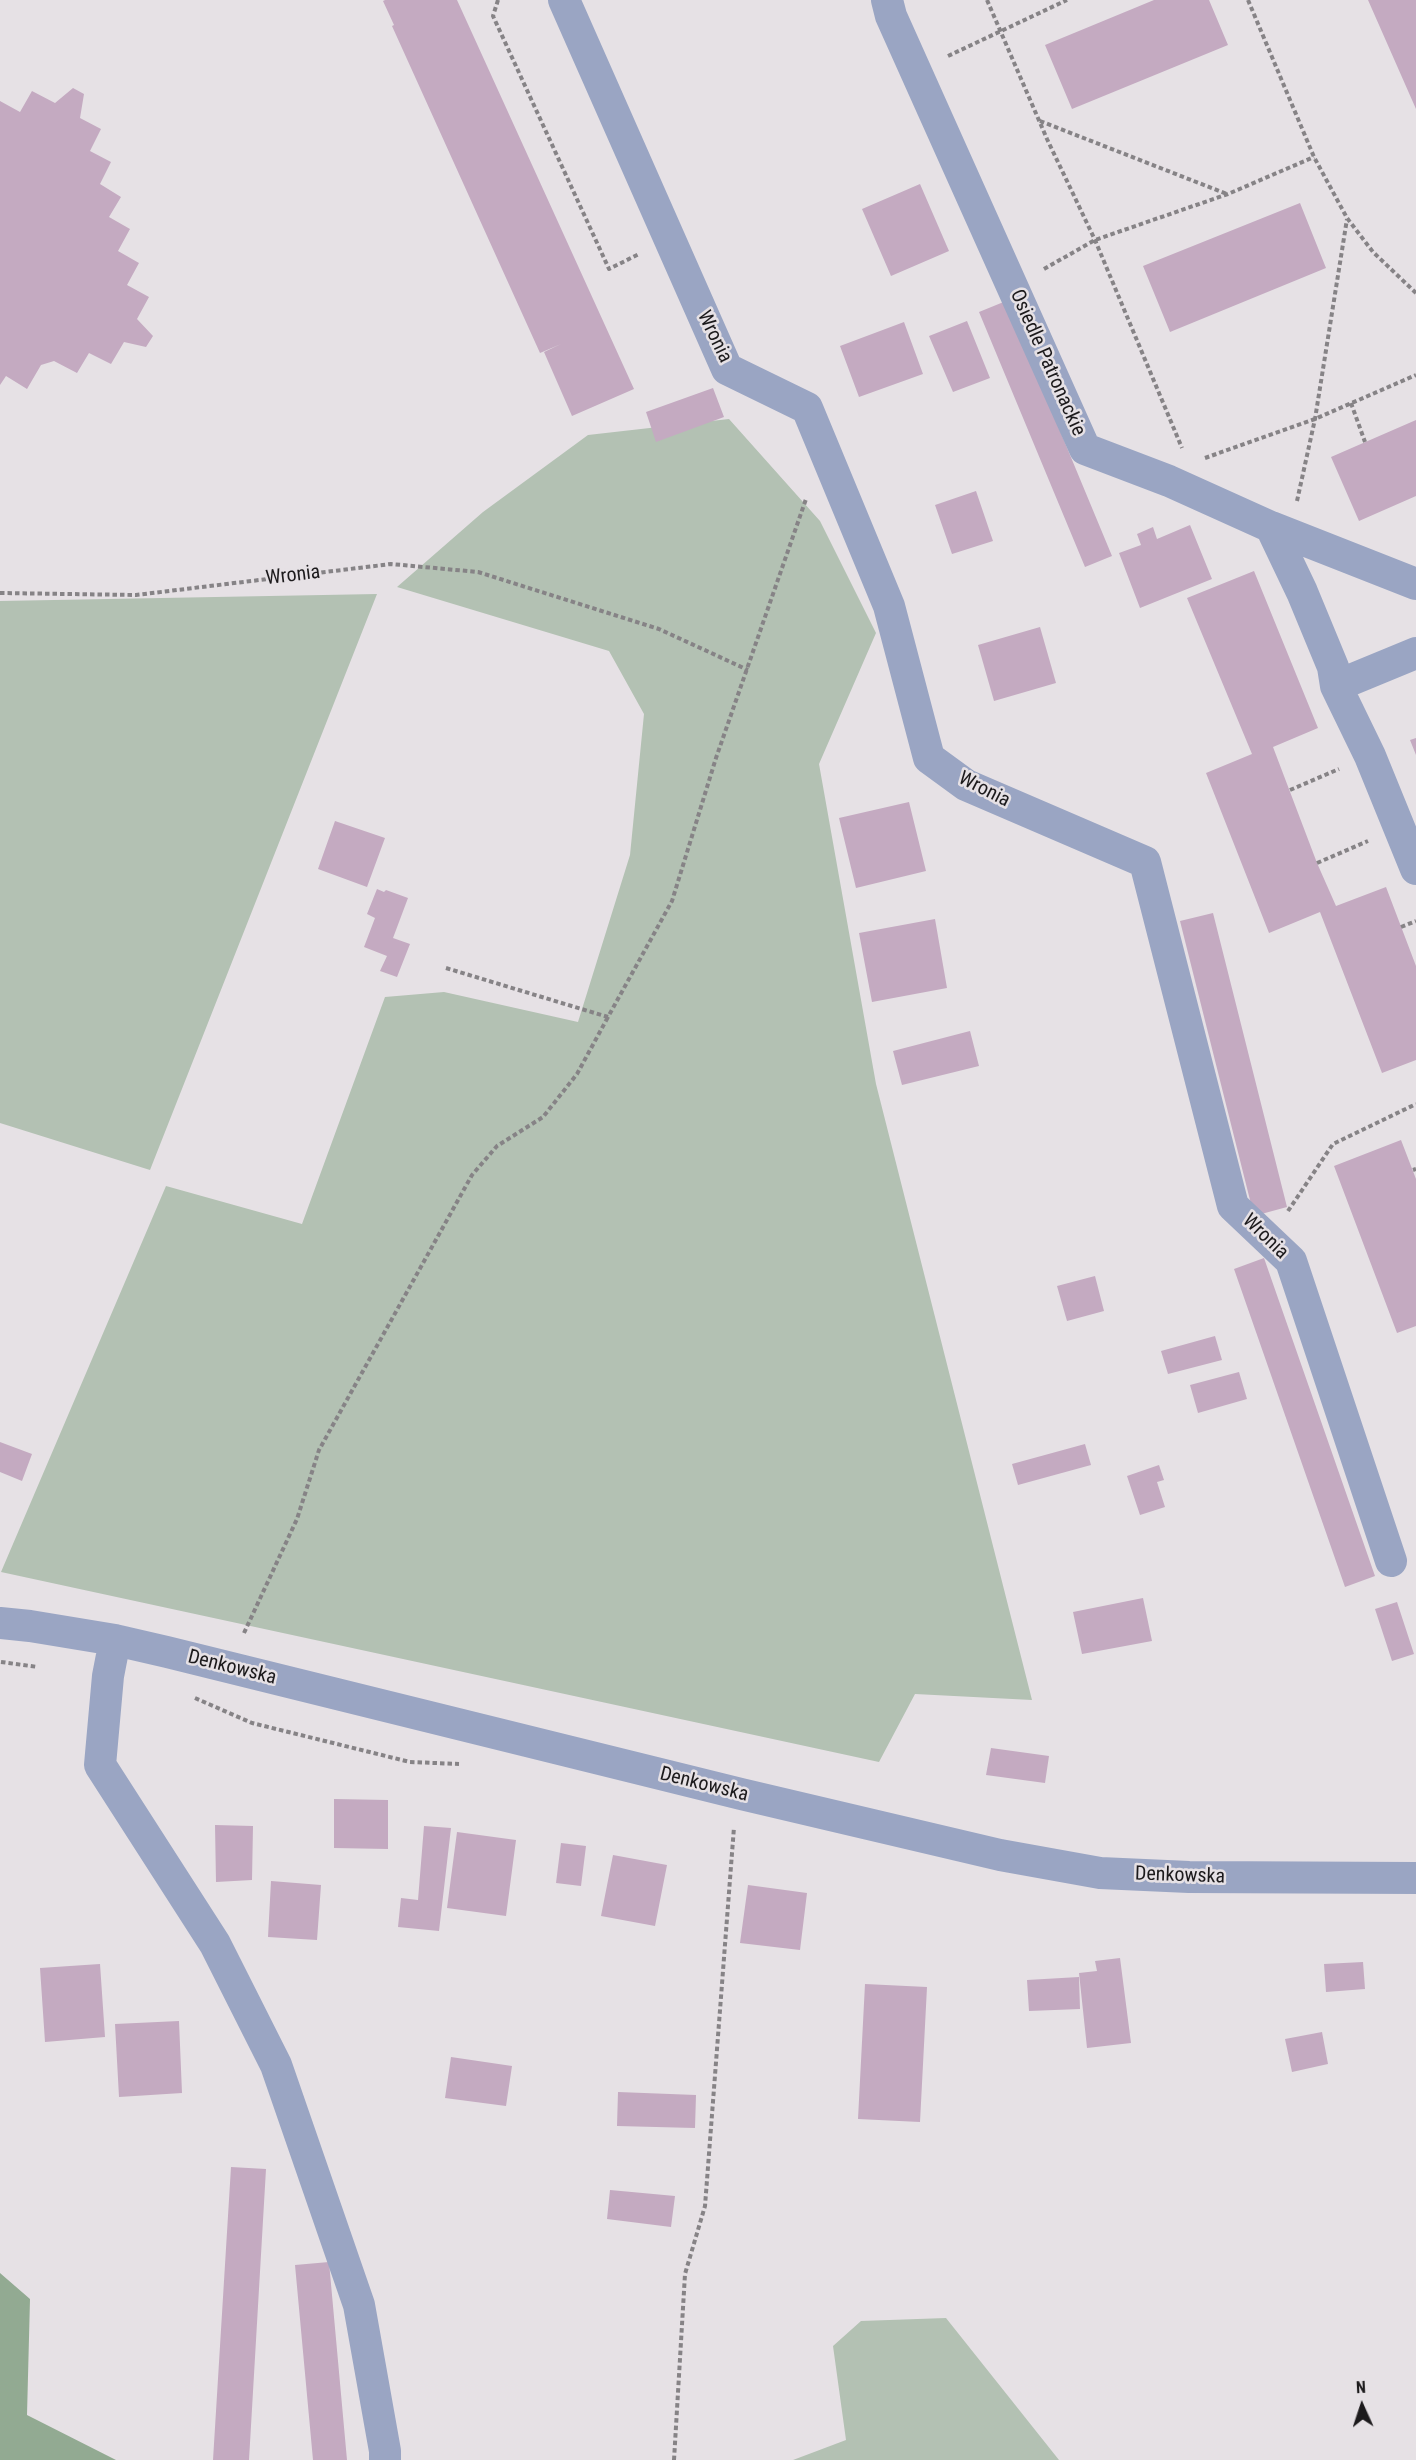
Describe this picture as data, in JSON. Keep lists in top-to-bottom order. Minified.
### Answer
{"streets":{"street":["Wronia","Osiedle Patronackie","Denkowska"]},"north":"top"}
